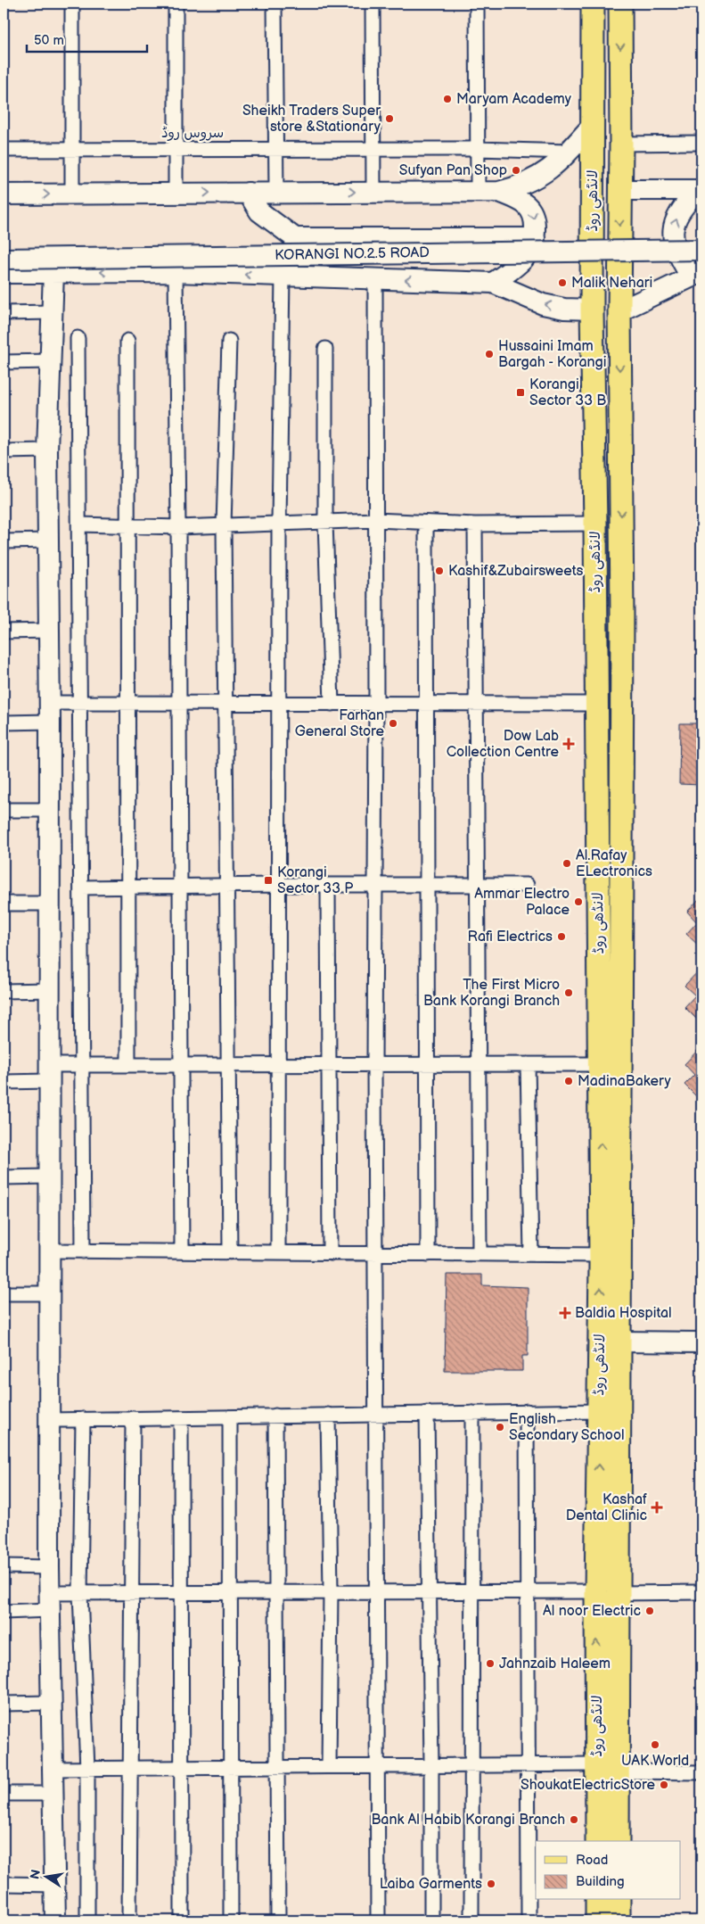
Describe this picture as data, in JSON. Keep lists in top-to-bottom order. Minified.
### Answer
{"streets":{"main road":["لانڈھی روڈ","KORANGI NO.2.5 ROAD"],"street":["سروس روڈ"]},"places":{"other":["Maryam Academy","Sheikh Traders Super store &Stationary","Sufyan Pan Shop","Malik Nehari","Hussaini Imam Bargah - Korangi","Kashif&Zubairsweets","Farhan General Store","Al.Rafay ELectronics","Ammar Electro Palace","Rafi Electrics","The First Micro Bank Korangi Branch","MadinaBakery","English Secondary School","Al noor Electric","Jahnzaib Haleem","UAK World","ShoukatElectricStore","Bank Al Habib Korangi Branch","Laiba Garments"],"transit":["Korangi Sector 33 B","Korangi Sector 33 P"],"health":["Dow Lab Collection Centre","Baldia Hospital","Kashaf Dental Clinic"]},"legend":["Road","Building"],"scale_bar":"50 m","north":"left"}
